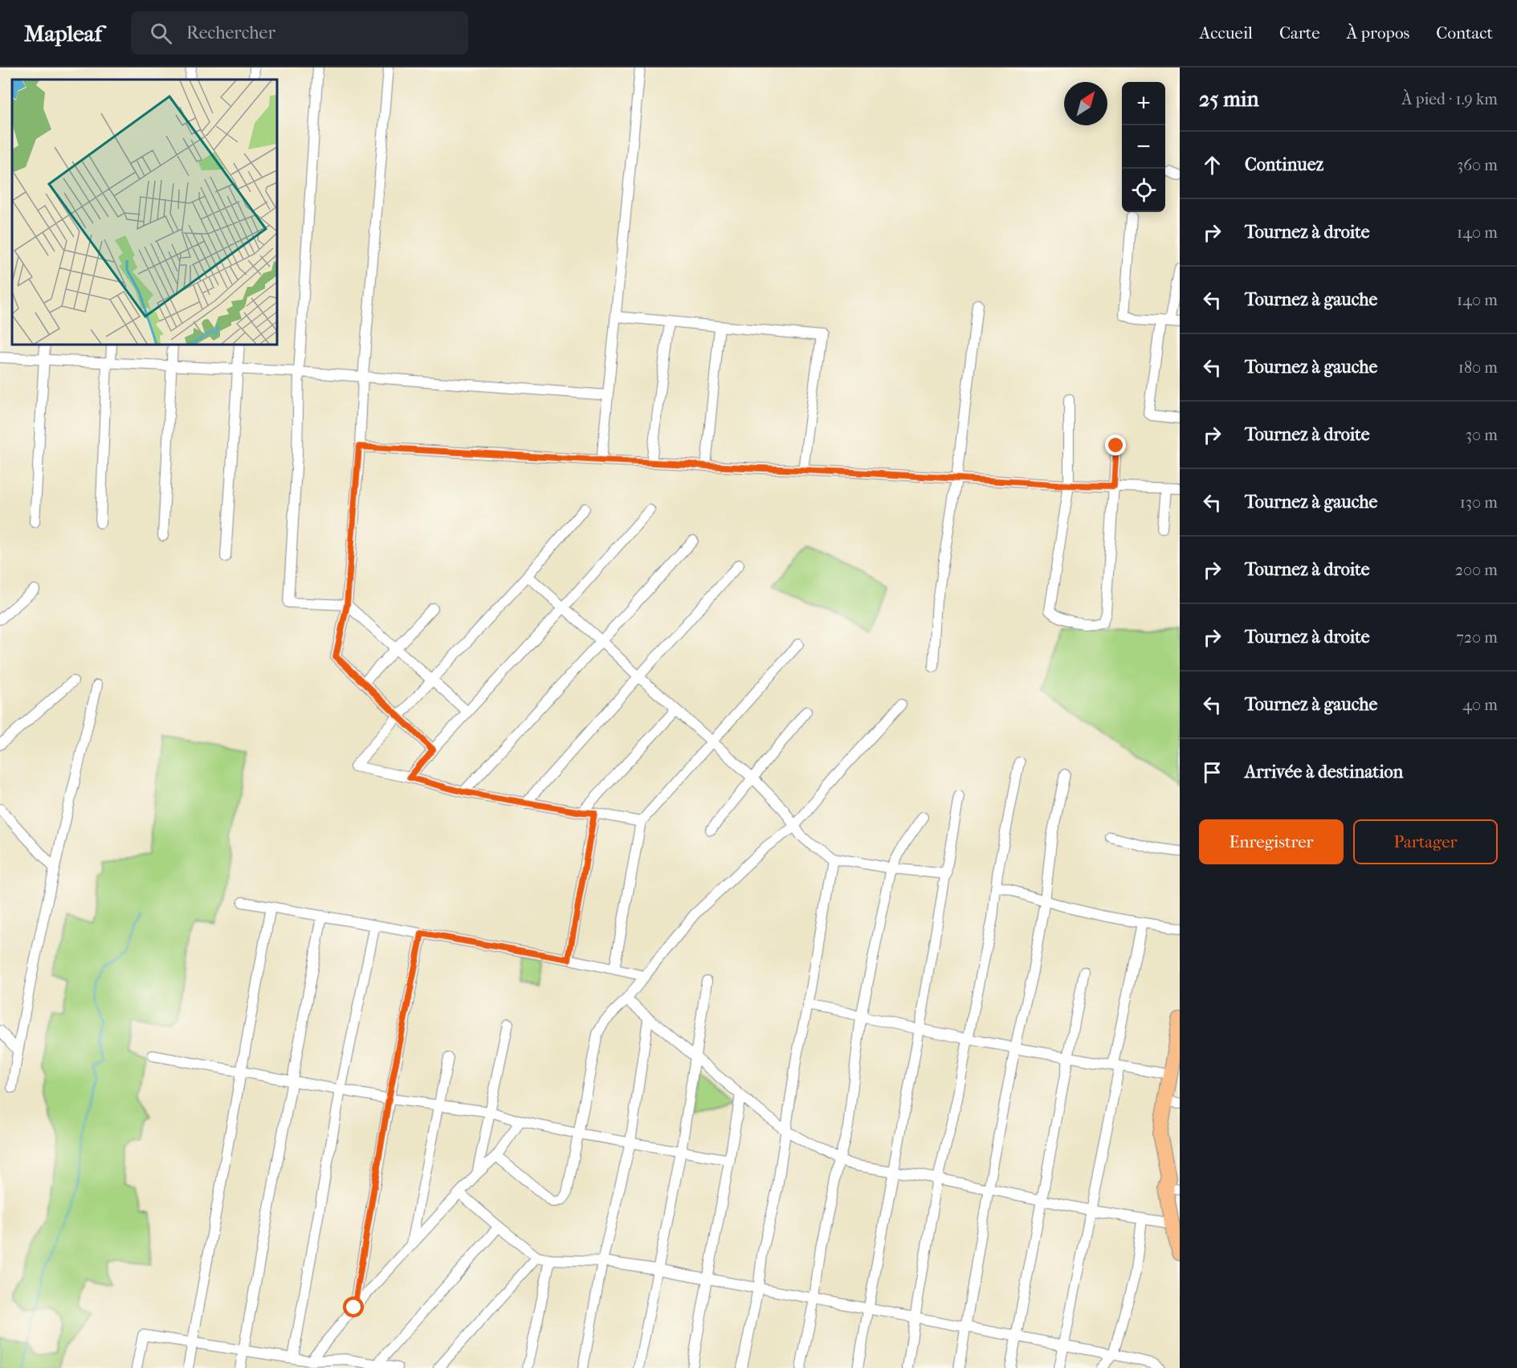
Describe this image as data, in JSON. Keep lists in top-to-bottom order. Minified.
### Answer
{"north":"top right","page":{"header":"Mapleaf","search":"Rechercher","nav":["Accueil","Carte","À propos","Contact"],"heading":["25 min","À pied · 1.9 km"],"map_buttons":["+","−"],"list":[["Continuez","360 m"],["Tournez à droite","140 m"],["Tournez à gauche","140 m"],["Tournez à gauche","180 m"],["Tournez à droite","30 m"],["Tournez à gauche","130 m"],["Tournez à droite","200 m"],["Tournez à droite","720 m"],["Tournez à gauche","40 m"],"Arrivée à destination"],"buttons":["Enregistrer","Partager"]}}
